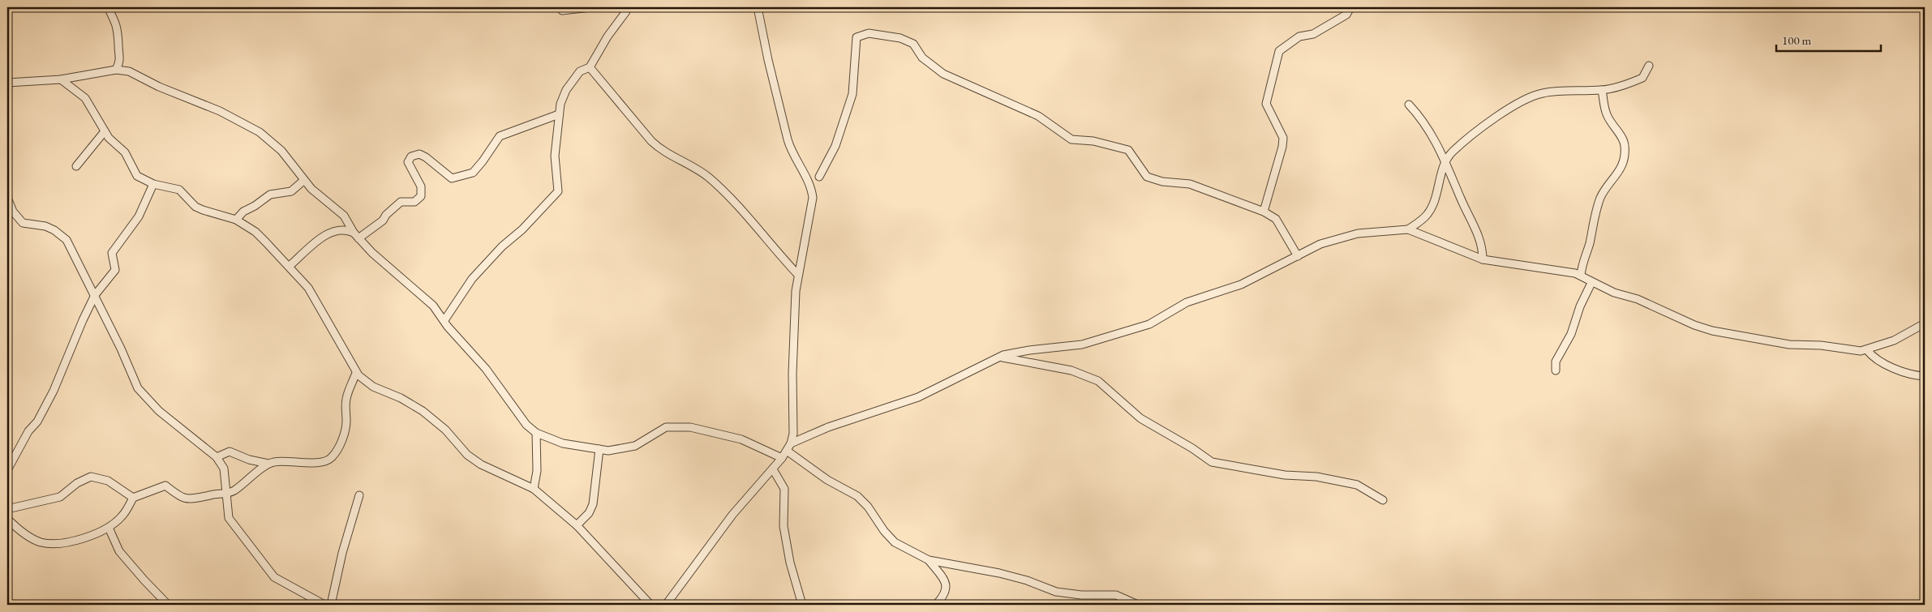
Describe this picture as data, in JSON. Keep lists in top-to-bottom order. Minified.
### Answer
{"scale_bar":"100 m"}
